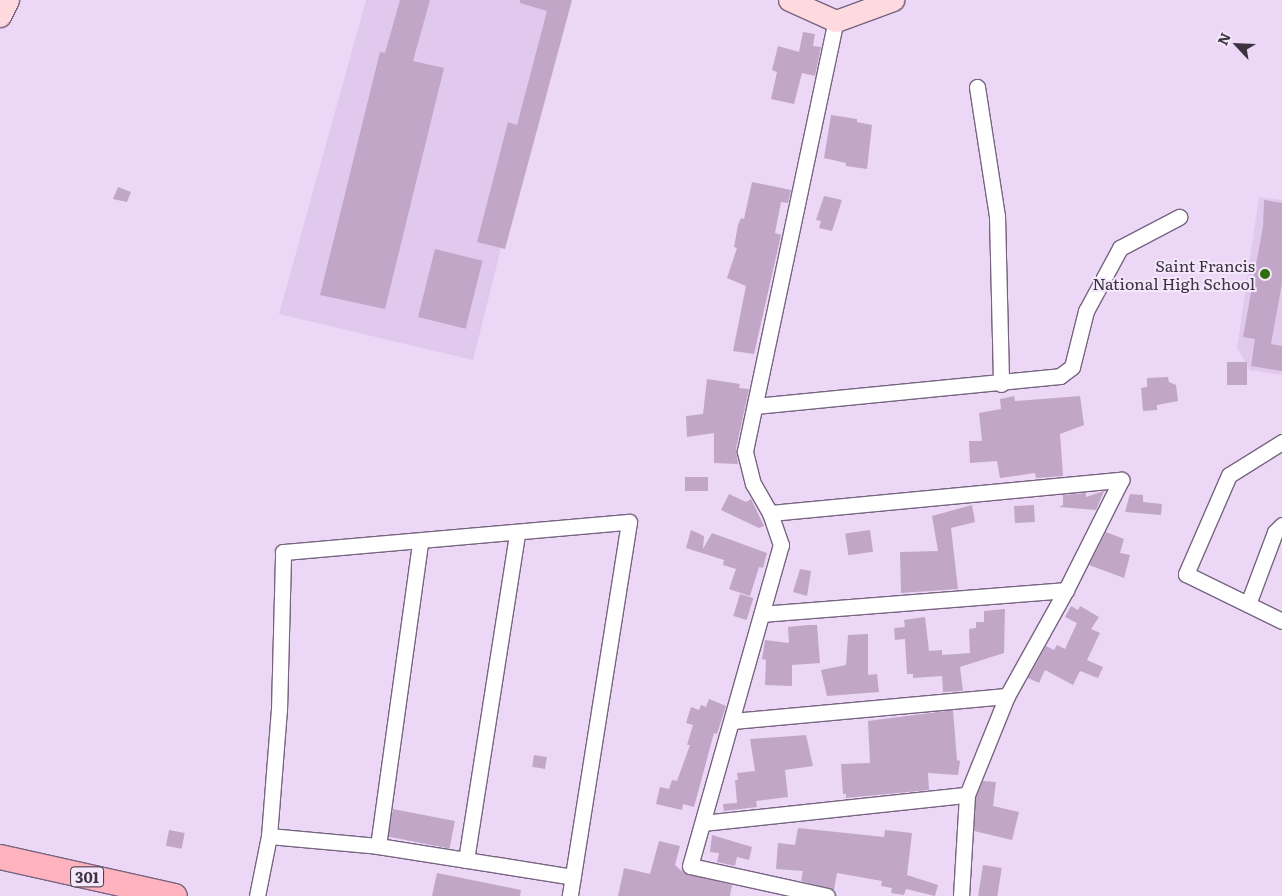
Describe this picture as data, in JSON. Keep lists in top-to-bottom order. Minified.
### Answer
{"streets":{"main road":["301"]},"places":["Saint Francis National High School"],"north":"top left"}
